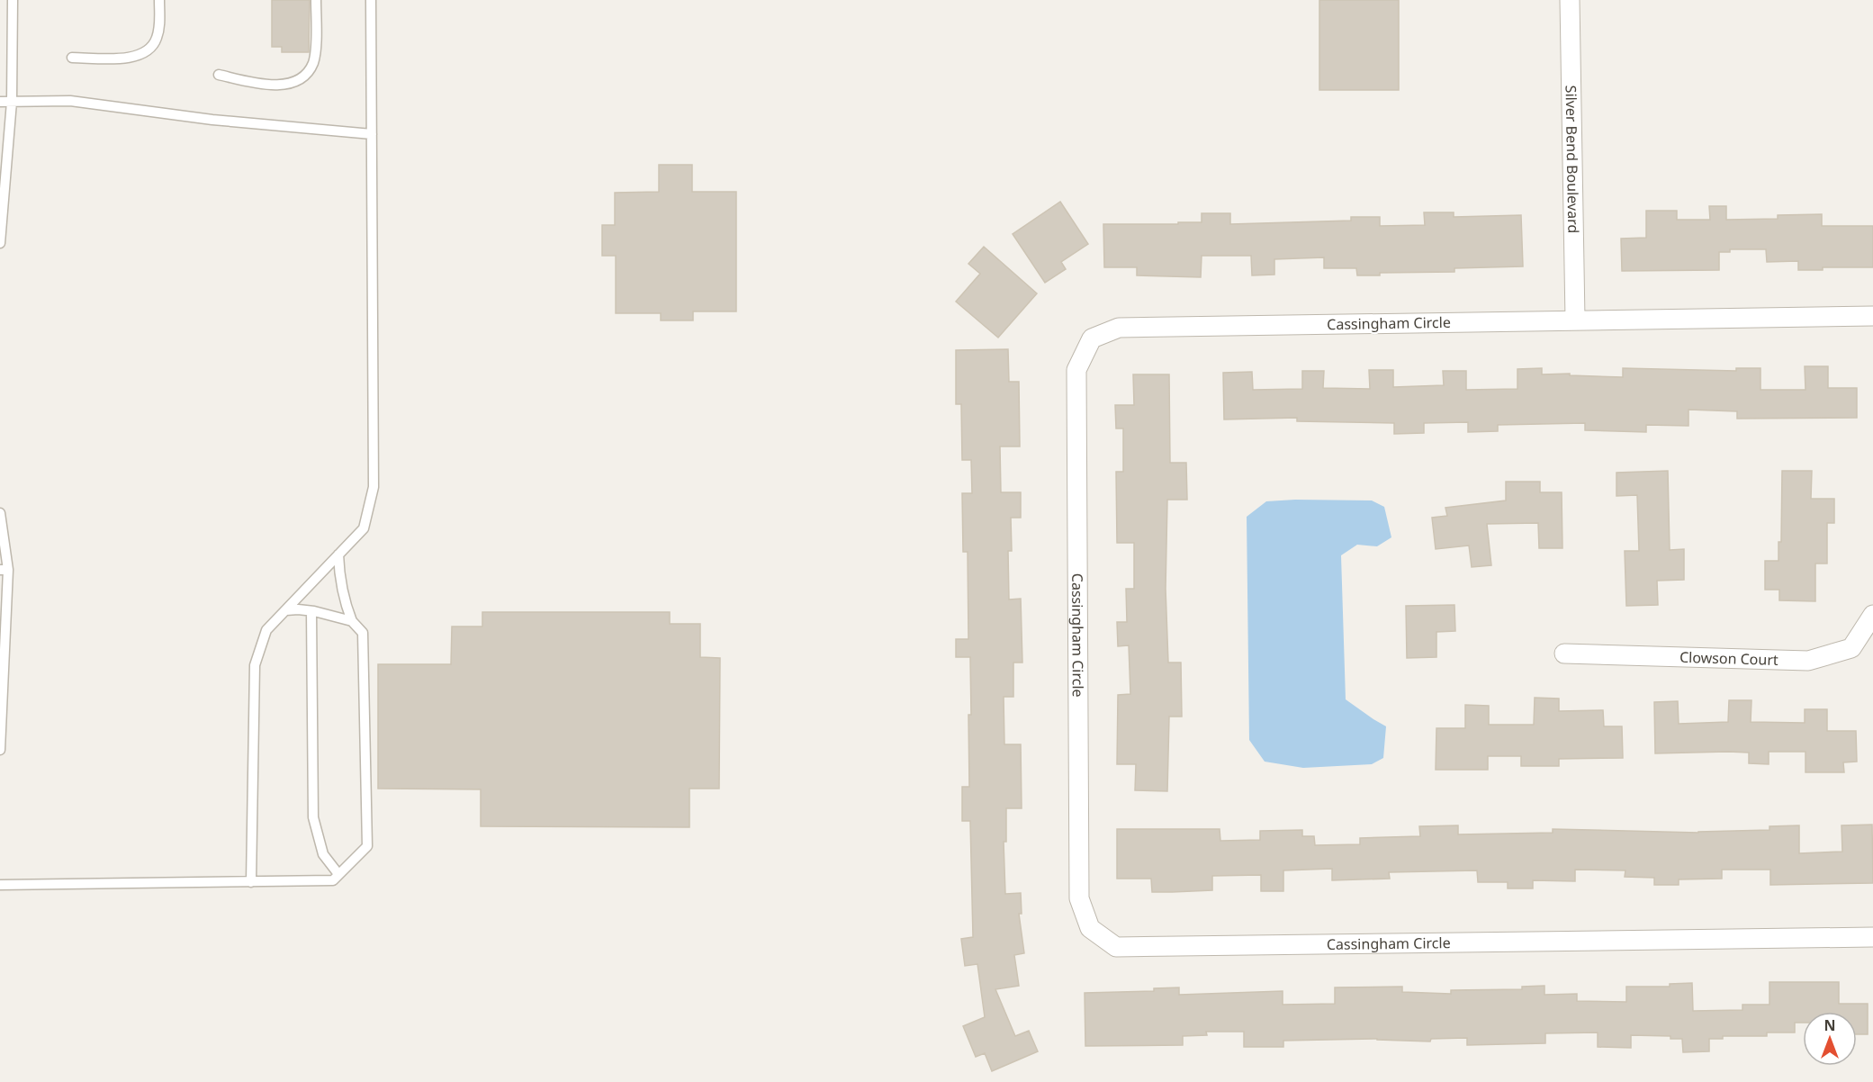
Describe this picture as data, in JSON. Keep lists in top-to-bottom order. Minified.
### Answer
{"streets":{"street":["Silver Bend Boulevard","Cassingham Circle","Clowson Court"]},"crossings":[["Silver Bend Boulevard","Cassingham Circle"]],"north":"top"}
